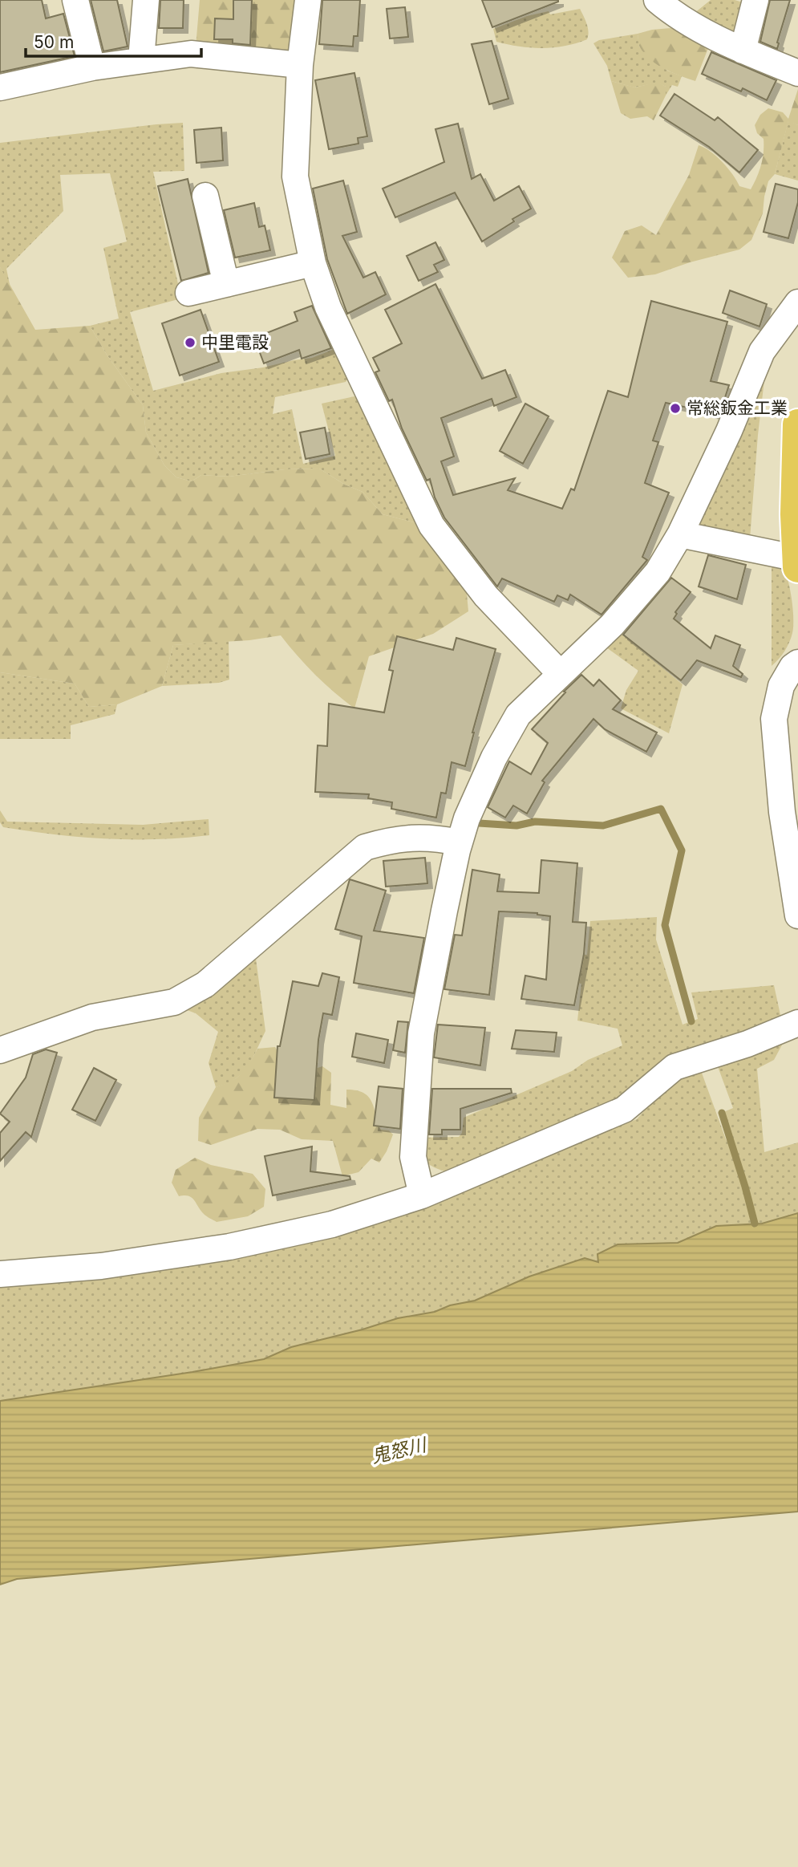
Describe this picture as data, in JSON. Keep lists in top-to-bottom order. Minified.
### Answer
{"water":["鬼怒川"],"places":["中里電設","常総鈑金工業"],"scale_bar":"50 m"}
